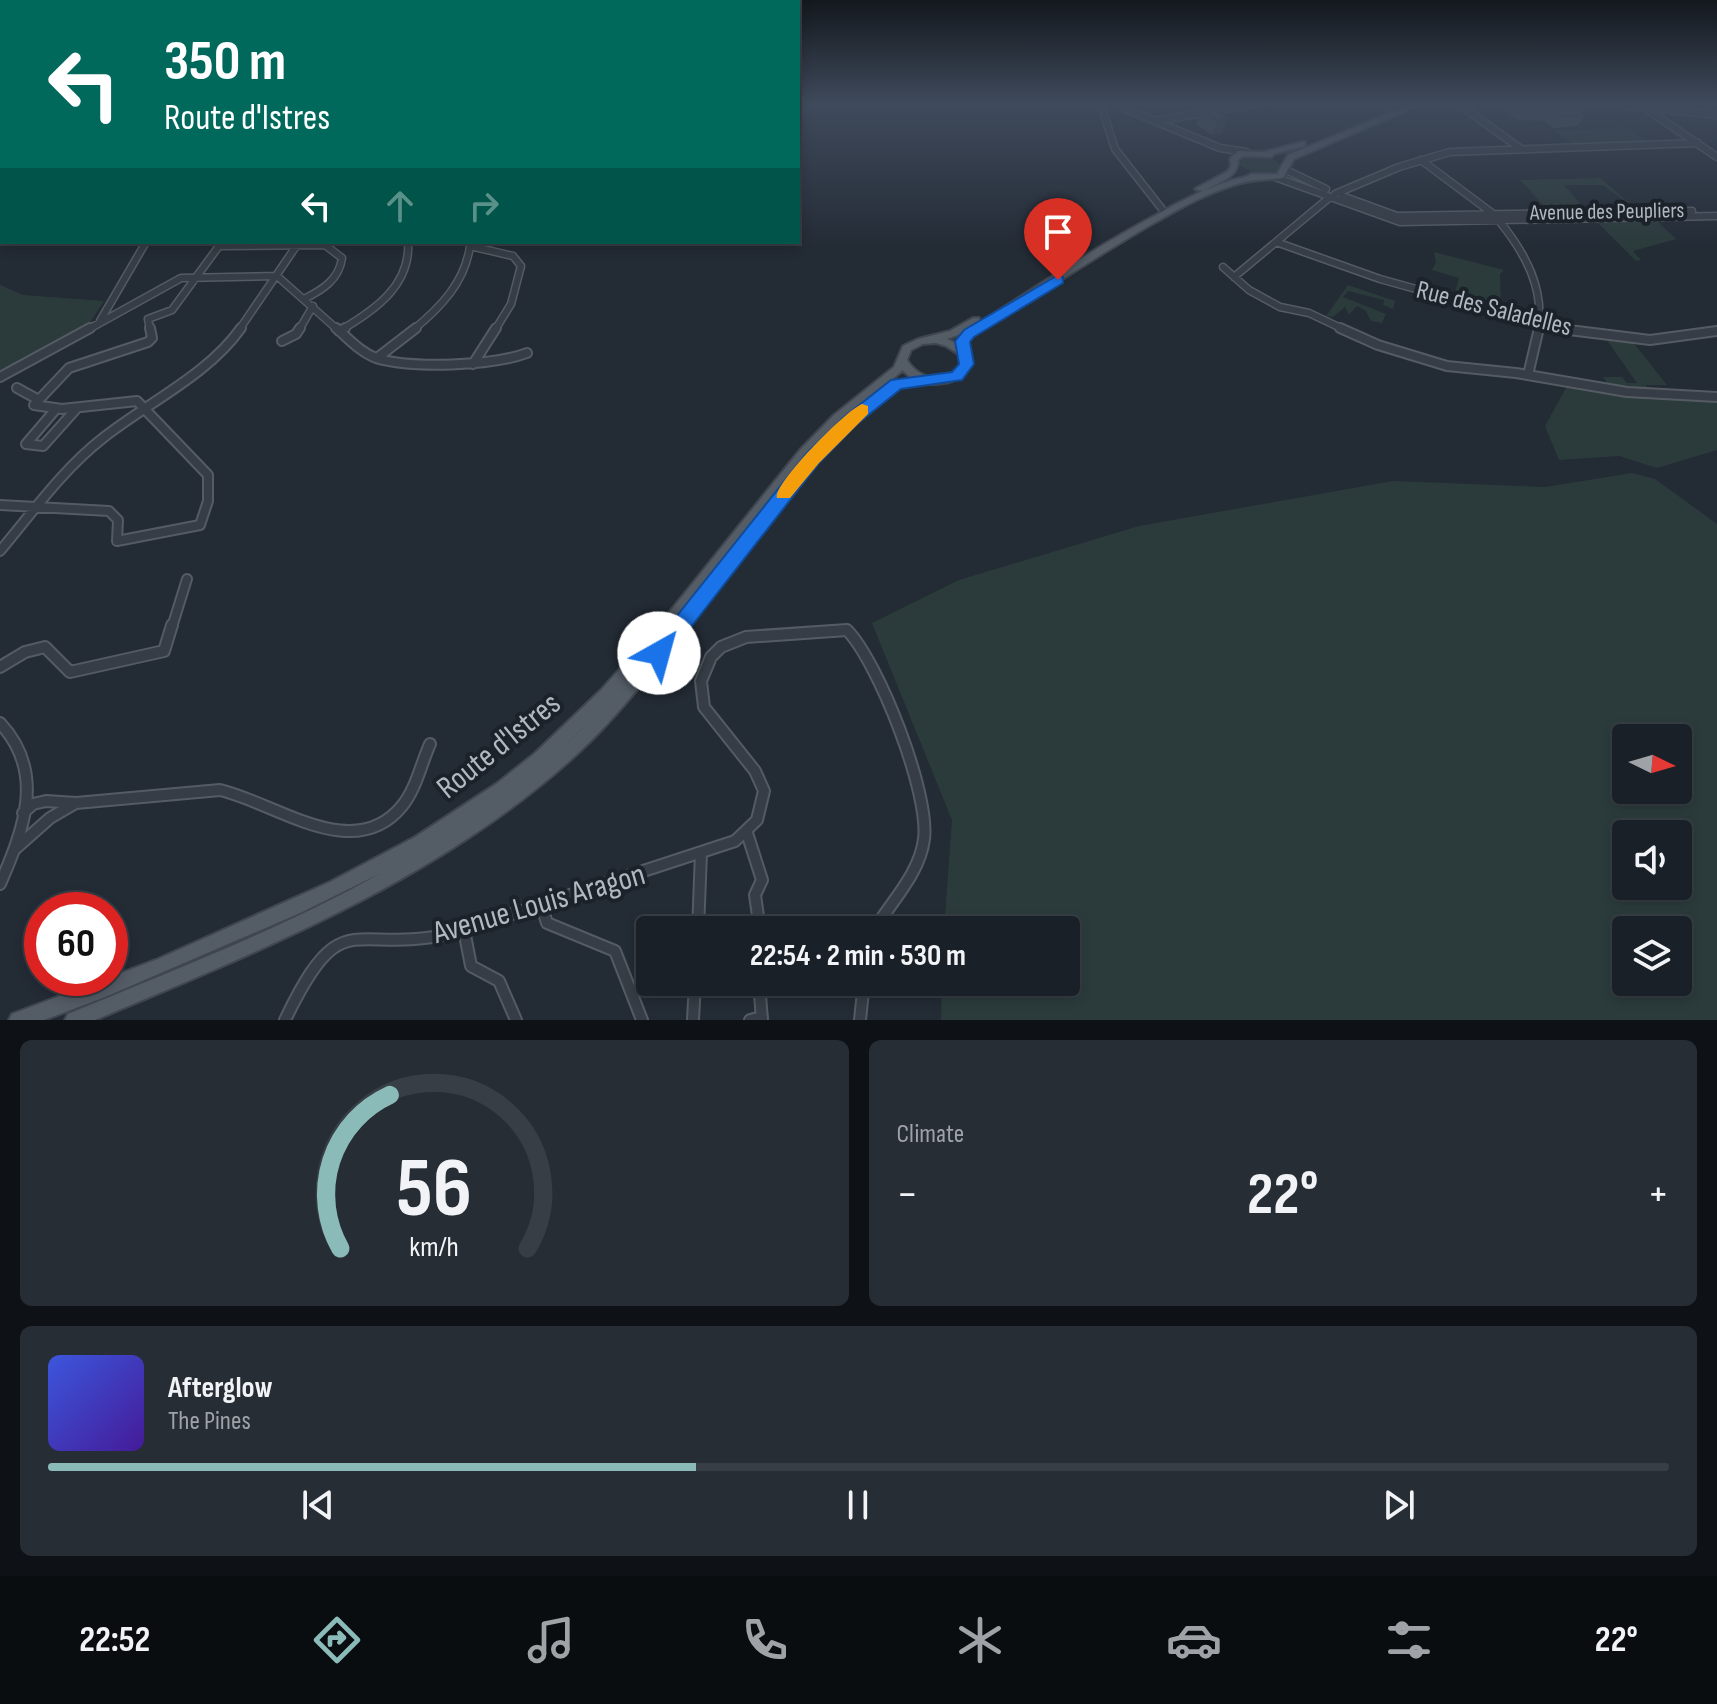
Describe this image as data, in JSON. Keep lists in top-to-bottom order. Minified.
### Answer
{"streets":{"main road":["Route d'Istres"],"street":["Avenue des Peupliers","Rue des Saladelles","Avenue Louis Aragon"]},"north":"right","page":{"turn":["350 m","Route d'Istres"],"limit":"60","trip":"22:54 · 2 min · 530 m","tile":"Climate","heat":["−","22°","+"],"song":["Afterglow","The Pines"],"tabs":["22:52","22°"],"gauge":["56","km/h"]}}
